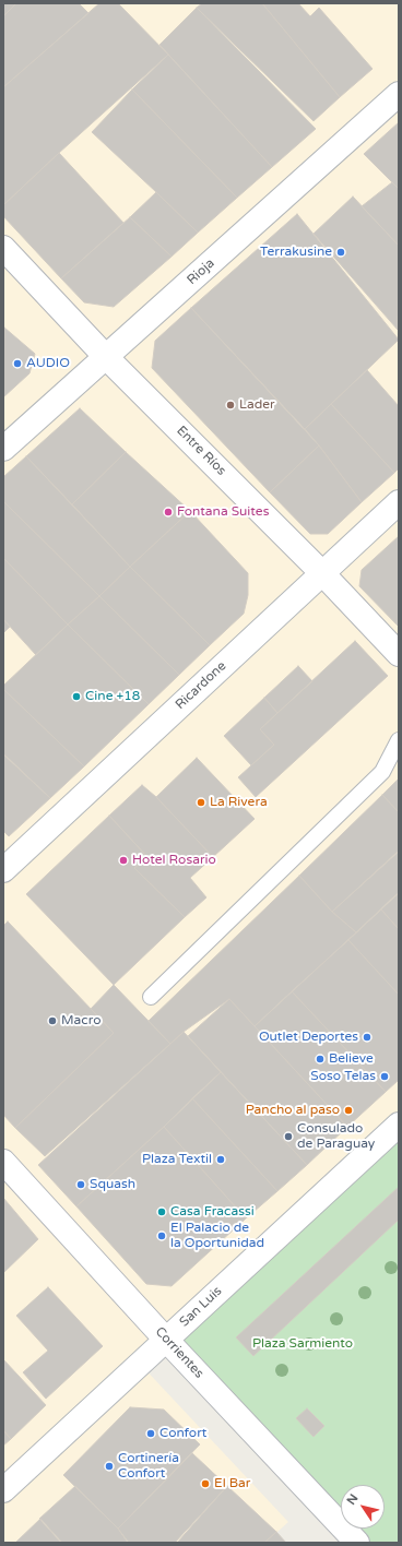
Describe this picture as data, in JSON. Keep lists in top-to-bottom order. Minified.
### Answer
{"streets":{"street":["Rioja","Entre Ríos","Ricardone","San Luis","Corrientes"]},"crossings":[["Rioja","Entre Ríos"],["Entre Ríos","Ricardone"],["San Luis","Corrientes"]],"parks":["Plaza Sarmiento"],"places":["Terrakusine","AUDIO","Lader","Fontana Suites","Cine +18","La Rivera","Hotel Rosario","Macro","Outlet Deportes","Believe","Soso Telas","Pancho al paso","Consulado de Paraguay","Plaza Textil","Squash","Casa Fracassi","El Palacio de la Oportunidad","Confort","Cortinería Confort","El Bar"],"north":"top left"}
